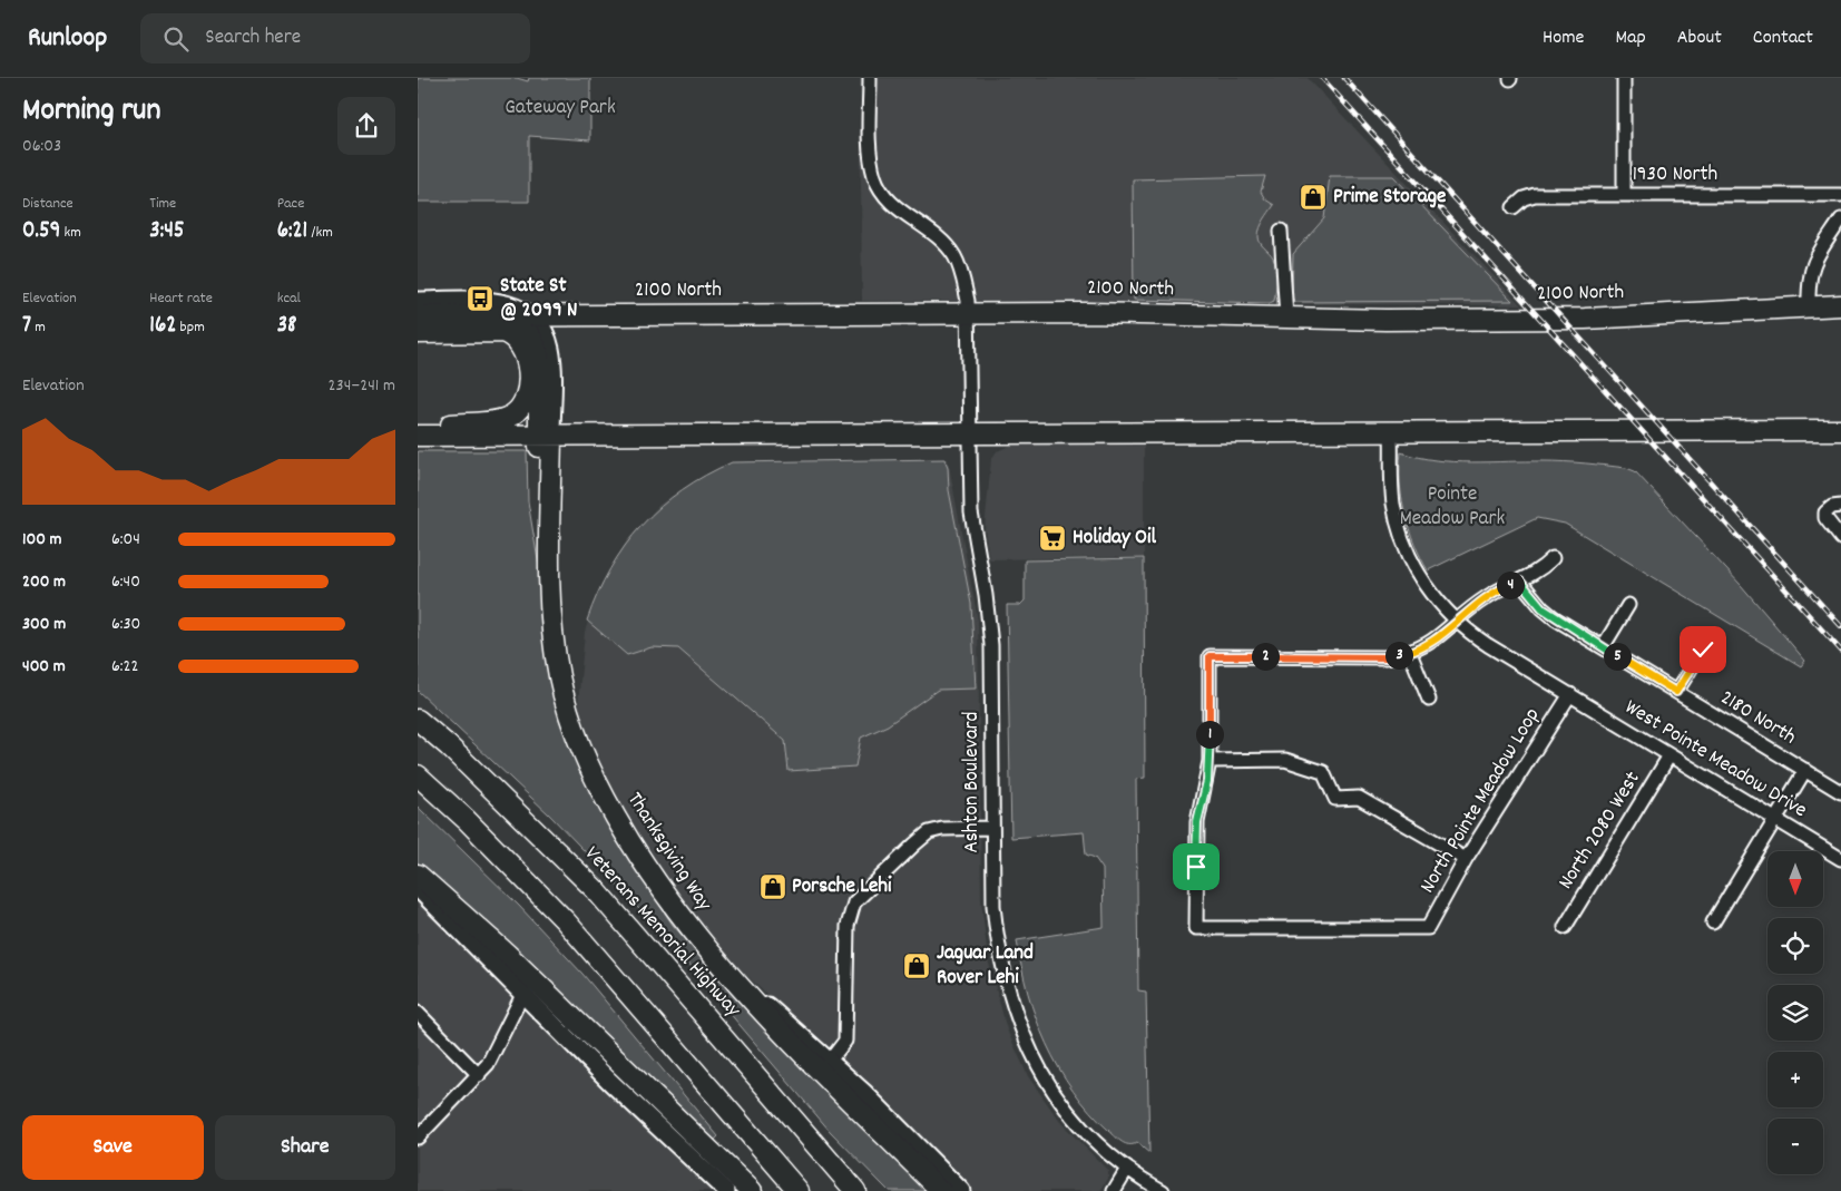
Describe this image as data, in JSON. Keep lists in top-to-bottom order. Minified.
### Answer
{"streets":{"highway":["2100 North","Thanksgiving Way","Veterans Memorial Highway"],"street":["1930 North","2180 North","West Pointe Meadow Drive","Ashton Boulevard","North Pointe Meadow Loop","North 2080 West"]},"crossings":[["2100 North","Ashton Boulevard"],["2100 North","Thanksgiving Way"],["West Pointe Meadow Drive","North Pointe Meadow Loop"],["West Pointe Meadow Drive","North 2080 West"]],"parks":["Gateway Park","Pointe Meadow Park"],"places":{"shop":["Prime Storage","Porsche Lehi","Jaguar Land Rover Lehi"],"bus stop":["State St @ 2099 N"],"supermarket":["Holiday Oil"]},"north":"bottom","page":{"header":"Runloop","search":"Search here","nav":["Home","Map","About","Contact"],"heading":["Morning run","06:03"],"stats":[["Distance","0.59 km"],["Time","3:45"],["Pace","6:21 /km"],["Elevation","7 m"],["Heart rate","162 bpm"],["kcal","38"]],"chart":["Elevation","234–241 m"],"list":[{"name":"100 m","note":"6:04"},{"name":"200 m","note":"6:40"},{"name":"300 m","note":"6:30"},{"name":"400 m","note":"6:22"}],"pins":["4","3","2","5","1"],"map_buttons":["+","−"],"buttons":["Save","Share"]}}
